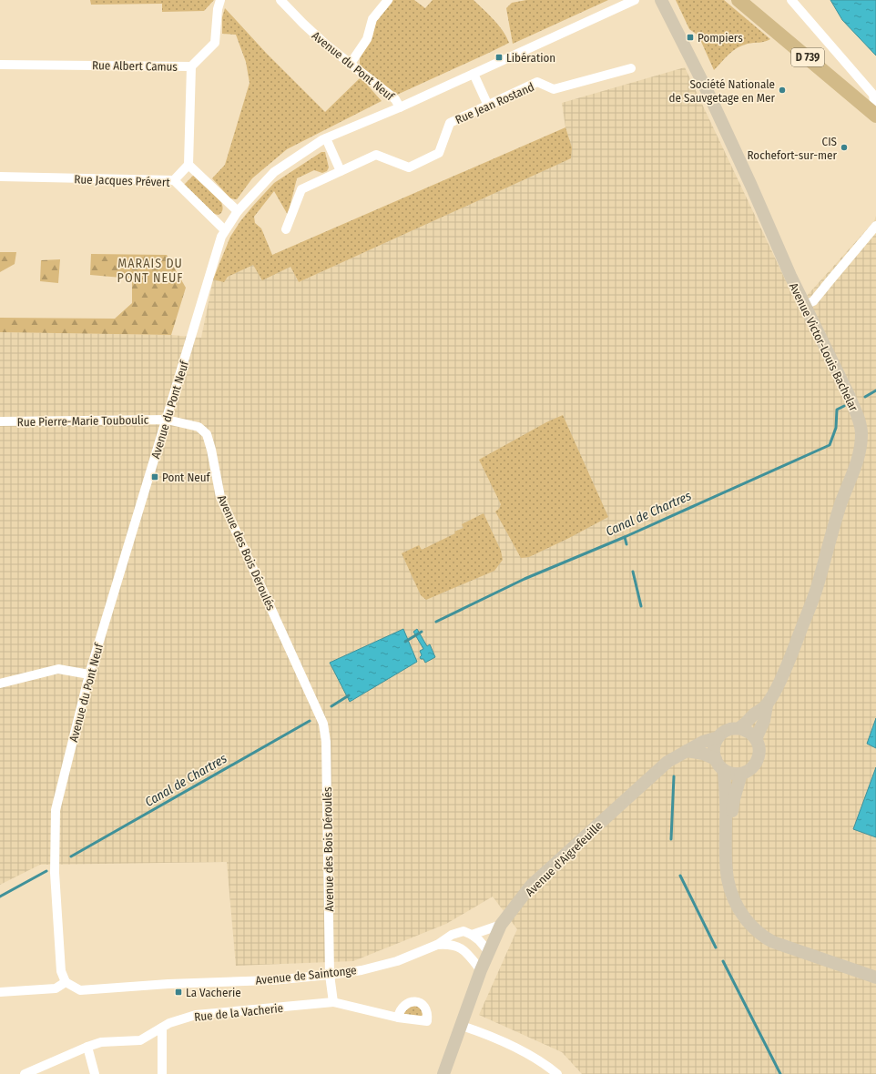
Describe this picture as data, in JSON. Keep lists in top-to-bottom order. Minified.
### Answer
{"streets":{"main road":["D 739","Avenue Victor-Louis Bachelar","Avenue d'Aigrefeuille"],"street":["Rue Albert Camus","Avenue du Pont Neuf","Rue Jean Rostand","Rue Jacques Prévert","Rue Pierre-Marie Touboulic","Avenue des Bois Déroulés","Avenue de Saintonge","Rue de la Vacherie"]},"crossings":[["Avenue du Pont Neuf","Rue Jacques Prévert"],["Avenue du Pont Neuf","Rue Pierre-Marie Touboulic"],["Avenue du Pont Neuf","Avenue des Bois Déroulés"],["Avenue du Pont Neuf","Avenue de Saintonge"],["Avenue Victor-Louis Bachelar","Avenue d'Aigrefeuille"],["Rue Pierre-Marie Touboulic","Avenue des Bois Déroulés"],["Avenue des Bois Déroulés","Avenue de Saintonge"],["Avenue d'Aigrefeuille","Avenue de Saintonge"]],"districts":["MARAIS DU PONT NEUF"],"water":["Canal de Chartres"],"places":{"transit":["Pompiers","Libération","Pont Neuf","La Vacherie"],"other":["Société Nationale de Sauvgetage en Mer","CIS Rochefort-sur-mer"]}}
